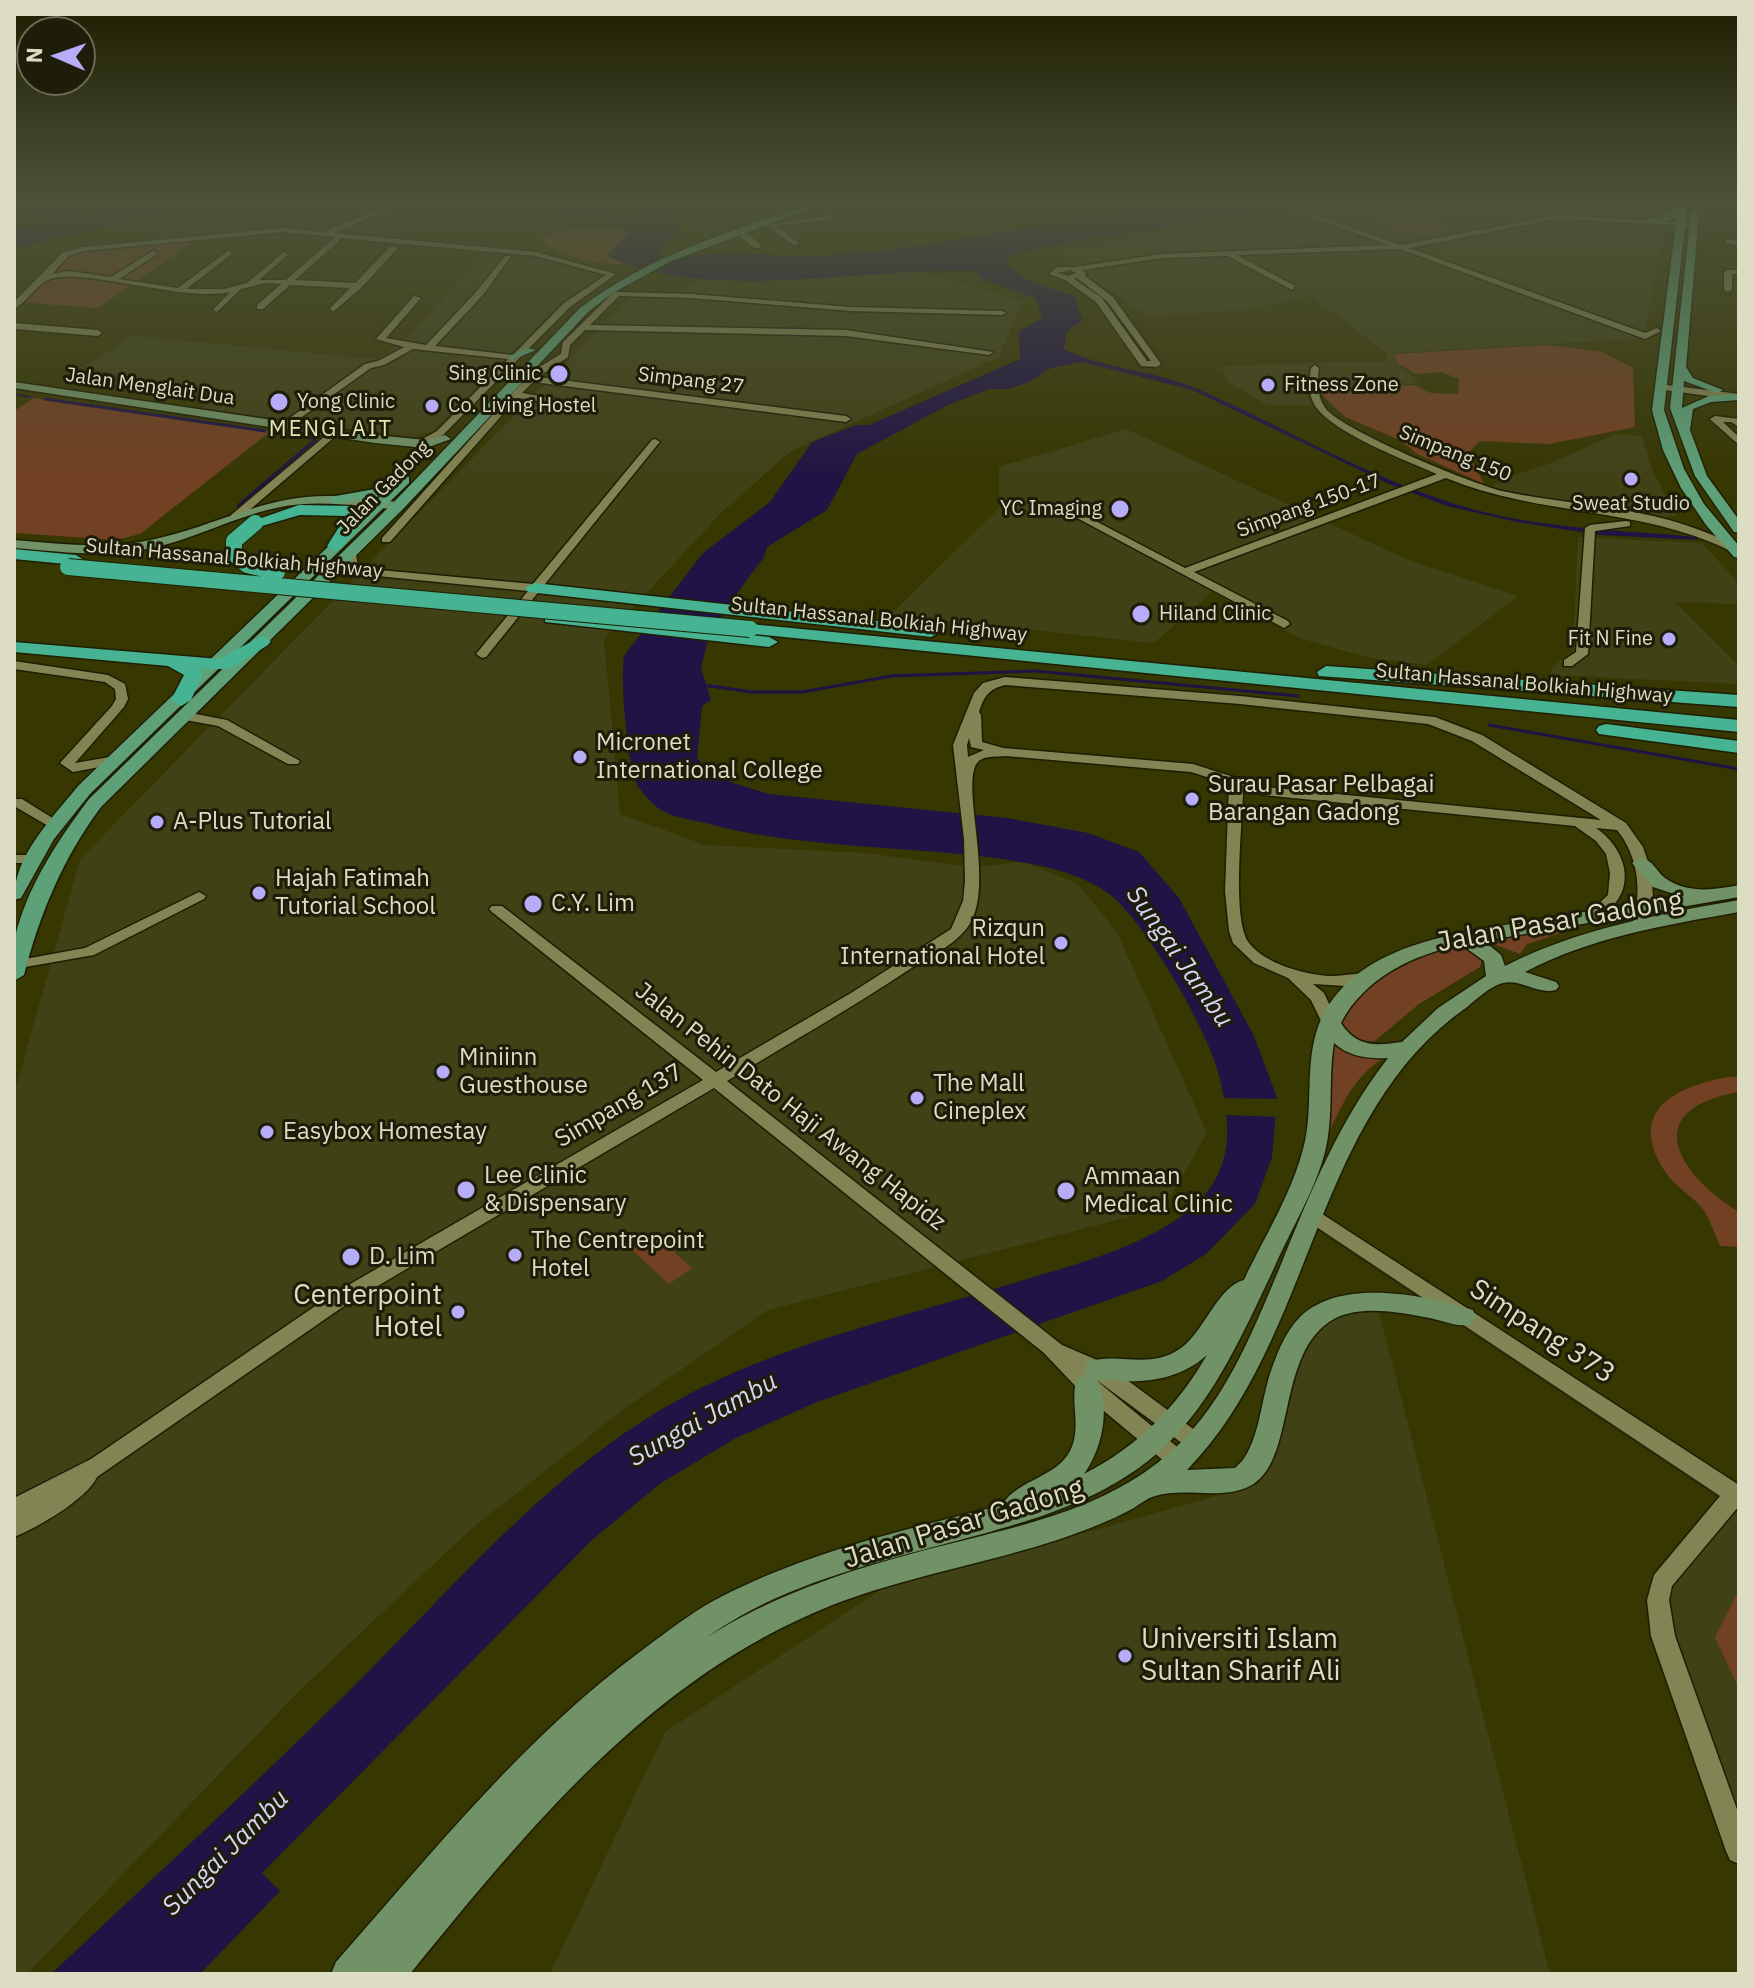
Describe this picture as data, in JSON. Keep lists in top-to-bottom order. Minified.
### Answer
{"streets":{"highway":["Sultan Hassanal Bolkiah Highway"],"main road":["Jalan Gadong"],"street":["Simpang 27","Jalan Menglait Dua","Simpang 150","Simpang 150-17","Jalan Pasar Gadong","Simpang 137","Jalan Pehin Dato Haji Awang Hapidz","Simpang 373"]},"crossings":[["Jalan Menglait Dua","Jalan Gadong"],["Simpang 150","Simpang 150-17"],["Jalan Pasar Gadong","Jalan Pehin Dato Haji Awang Hapidz"],["Jalan Pasar Gadong","Simpang 373"],["Simpang 137","Jalan Pehin Dato Haji Awang Hapidz"]],"districts":["MENGLAIT"],"water":["Sungai Jambu"],"places":["Sing Clinic","Fitness Zone","Yong Clinic","Co. Living Hostel","Sweat Studio","YC Imaging","Hiland Clinic","Fit N Fine","Micronet International College","Surau Pasar Pelbagai Barangan Gadong","A-Plus Tutorial","Hajah Fatimah Tutorial School","C.Y. Lim","Rizqun International Hotel","Miniinn Guesthouse","The Mall Cineplex","Easybox Homestay","Lee Clinic & Dispensary","Ammaan Medical Clinic","The Centrepoint Hotel","D. Lim","Centerpoint Hotel","Universiti Islam Sultan Sharif Ali"],"north":"left"}
